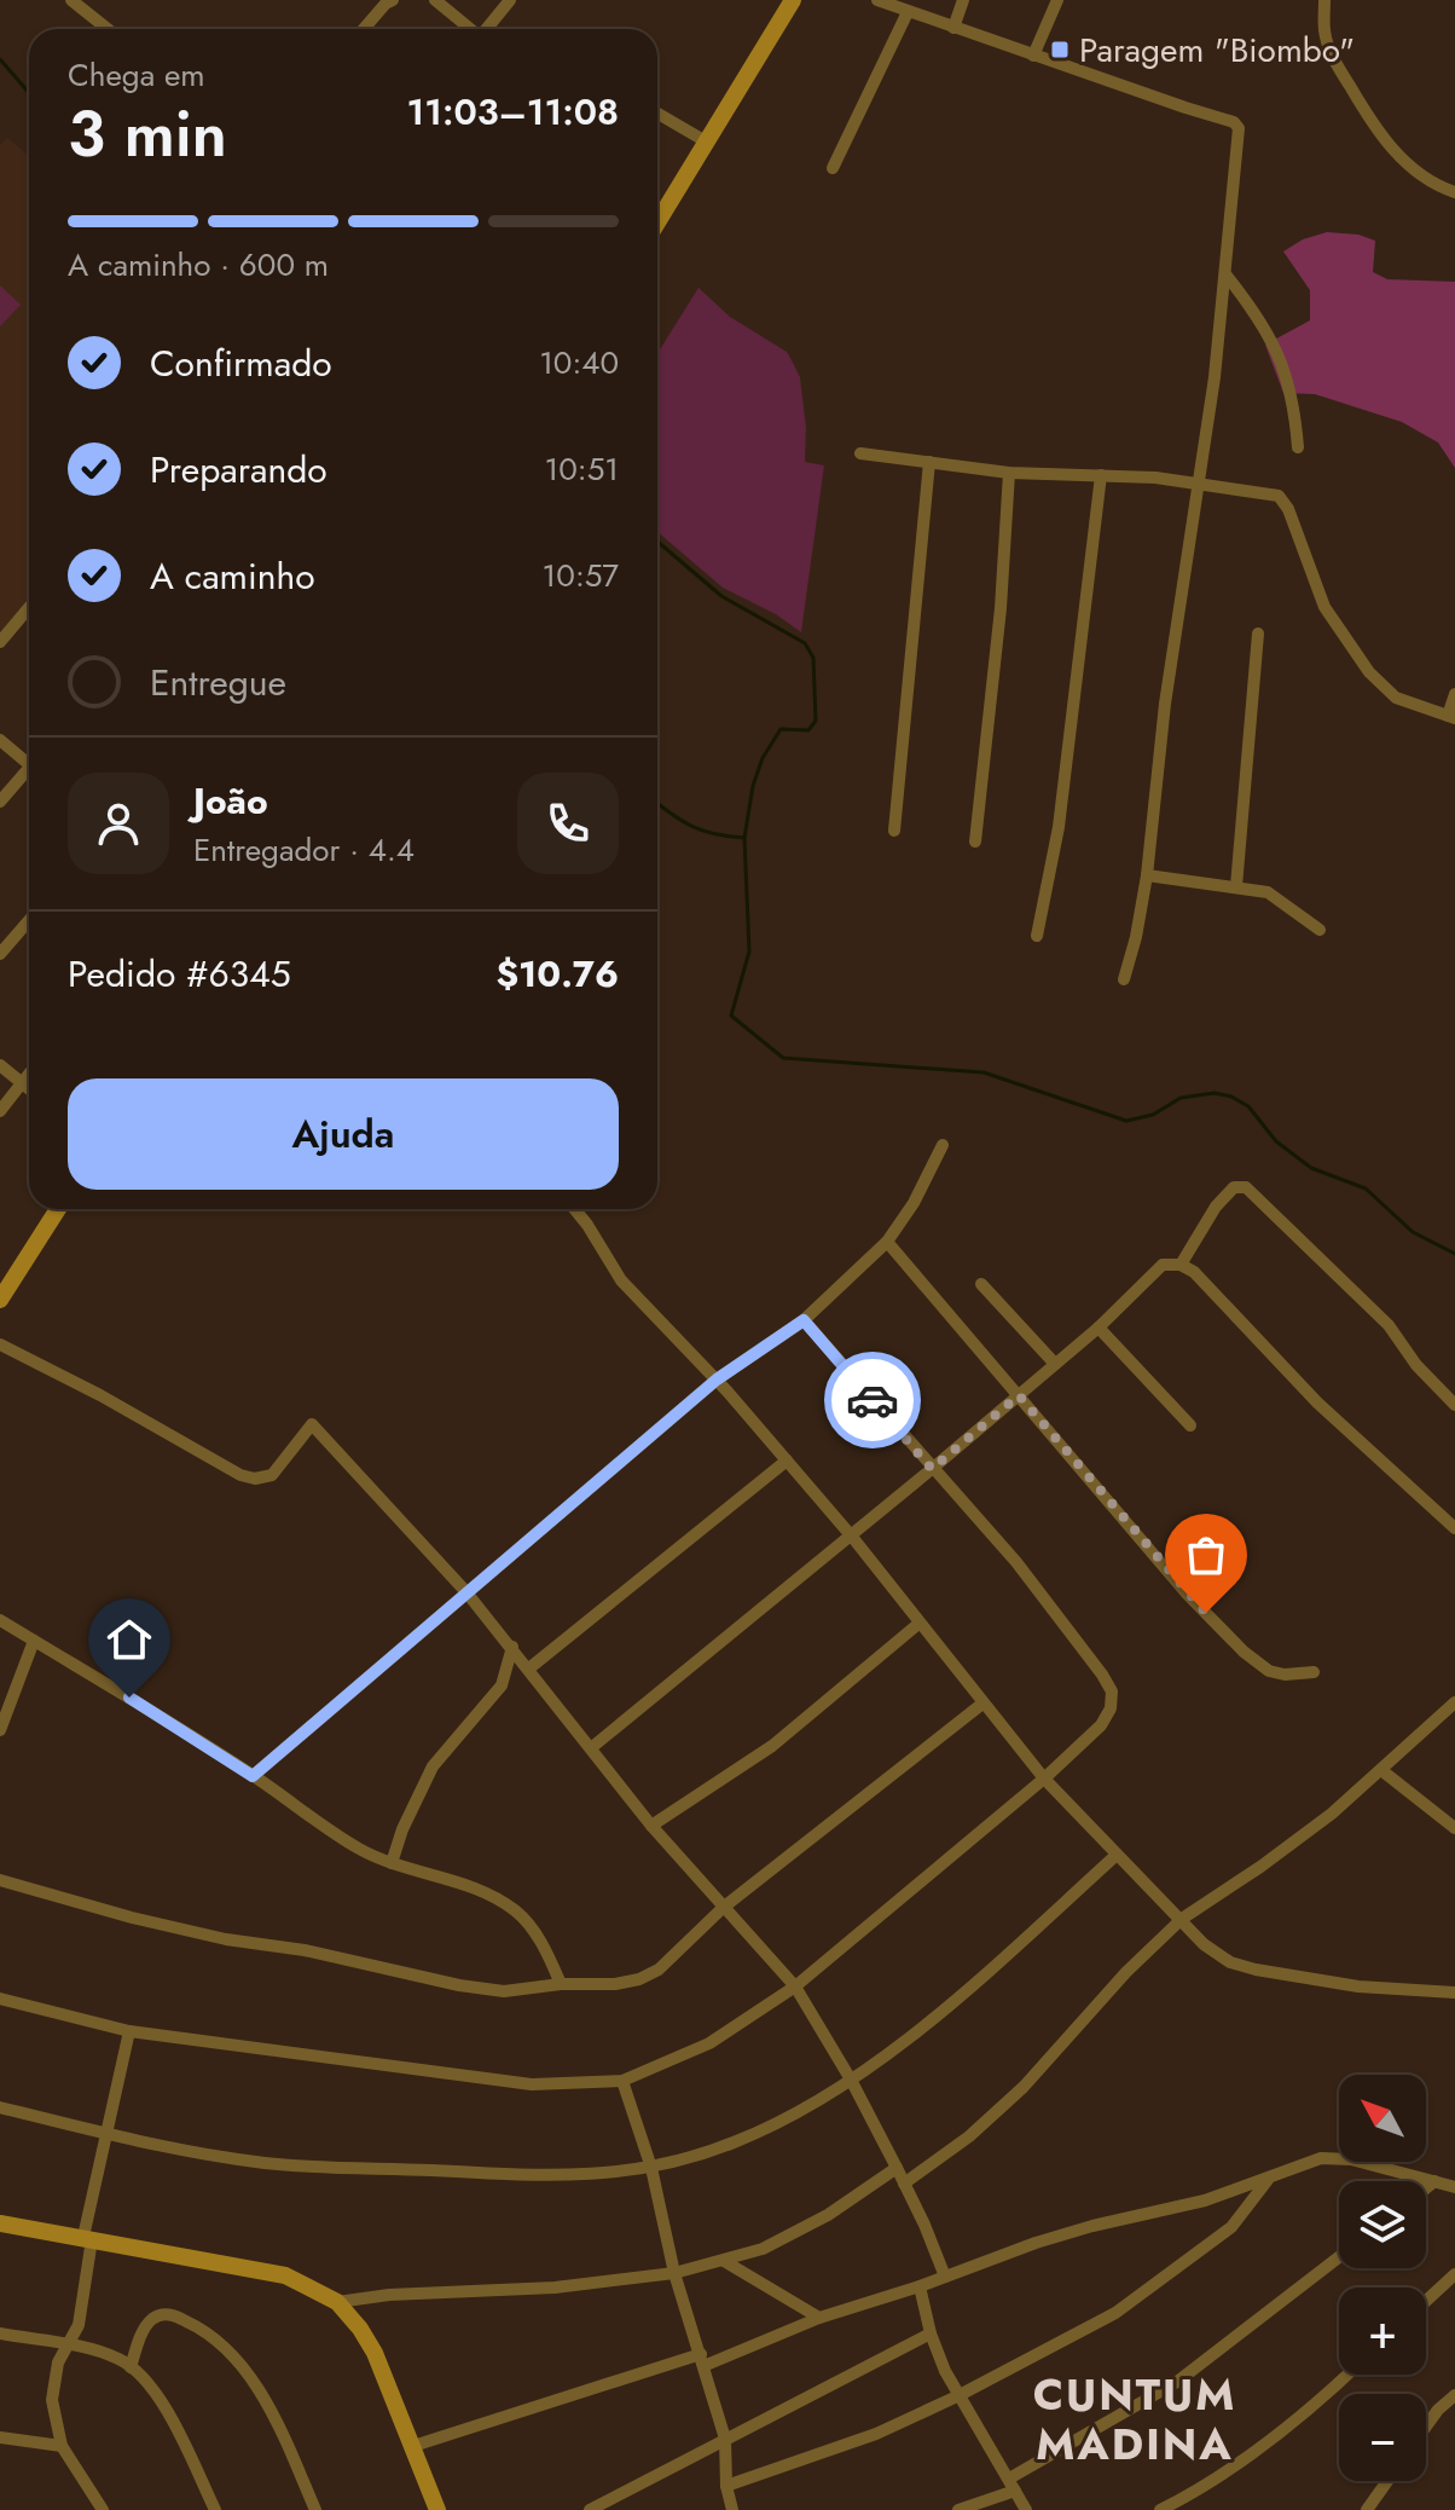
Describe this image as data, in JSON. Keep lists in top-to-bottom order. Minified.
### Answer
{"districts":["CUNTUM MADINA"],"places":{"transit":["Paragem \"Biombo\""]},"north":"top left","page":{"heading":["3 min","Chega em","11:03–11:08"],"panel":["João","Entregador · 4.4","Pedido #6345","$10.76"],"bar":"A caminho · 600 m","list":[["Confirmado","10:40"],["Preparando","10:51"],["A caminho","10:57"],"Entregue"],"buttons":"Ajuda","map_buttons":["+","−"]}}
